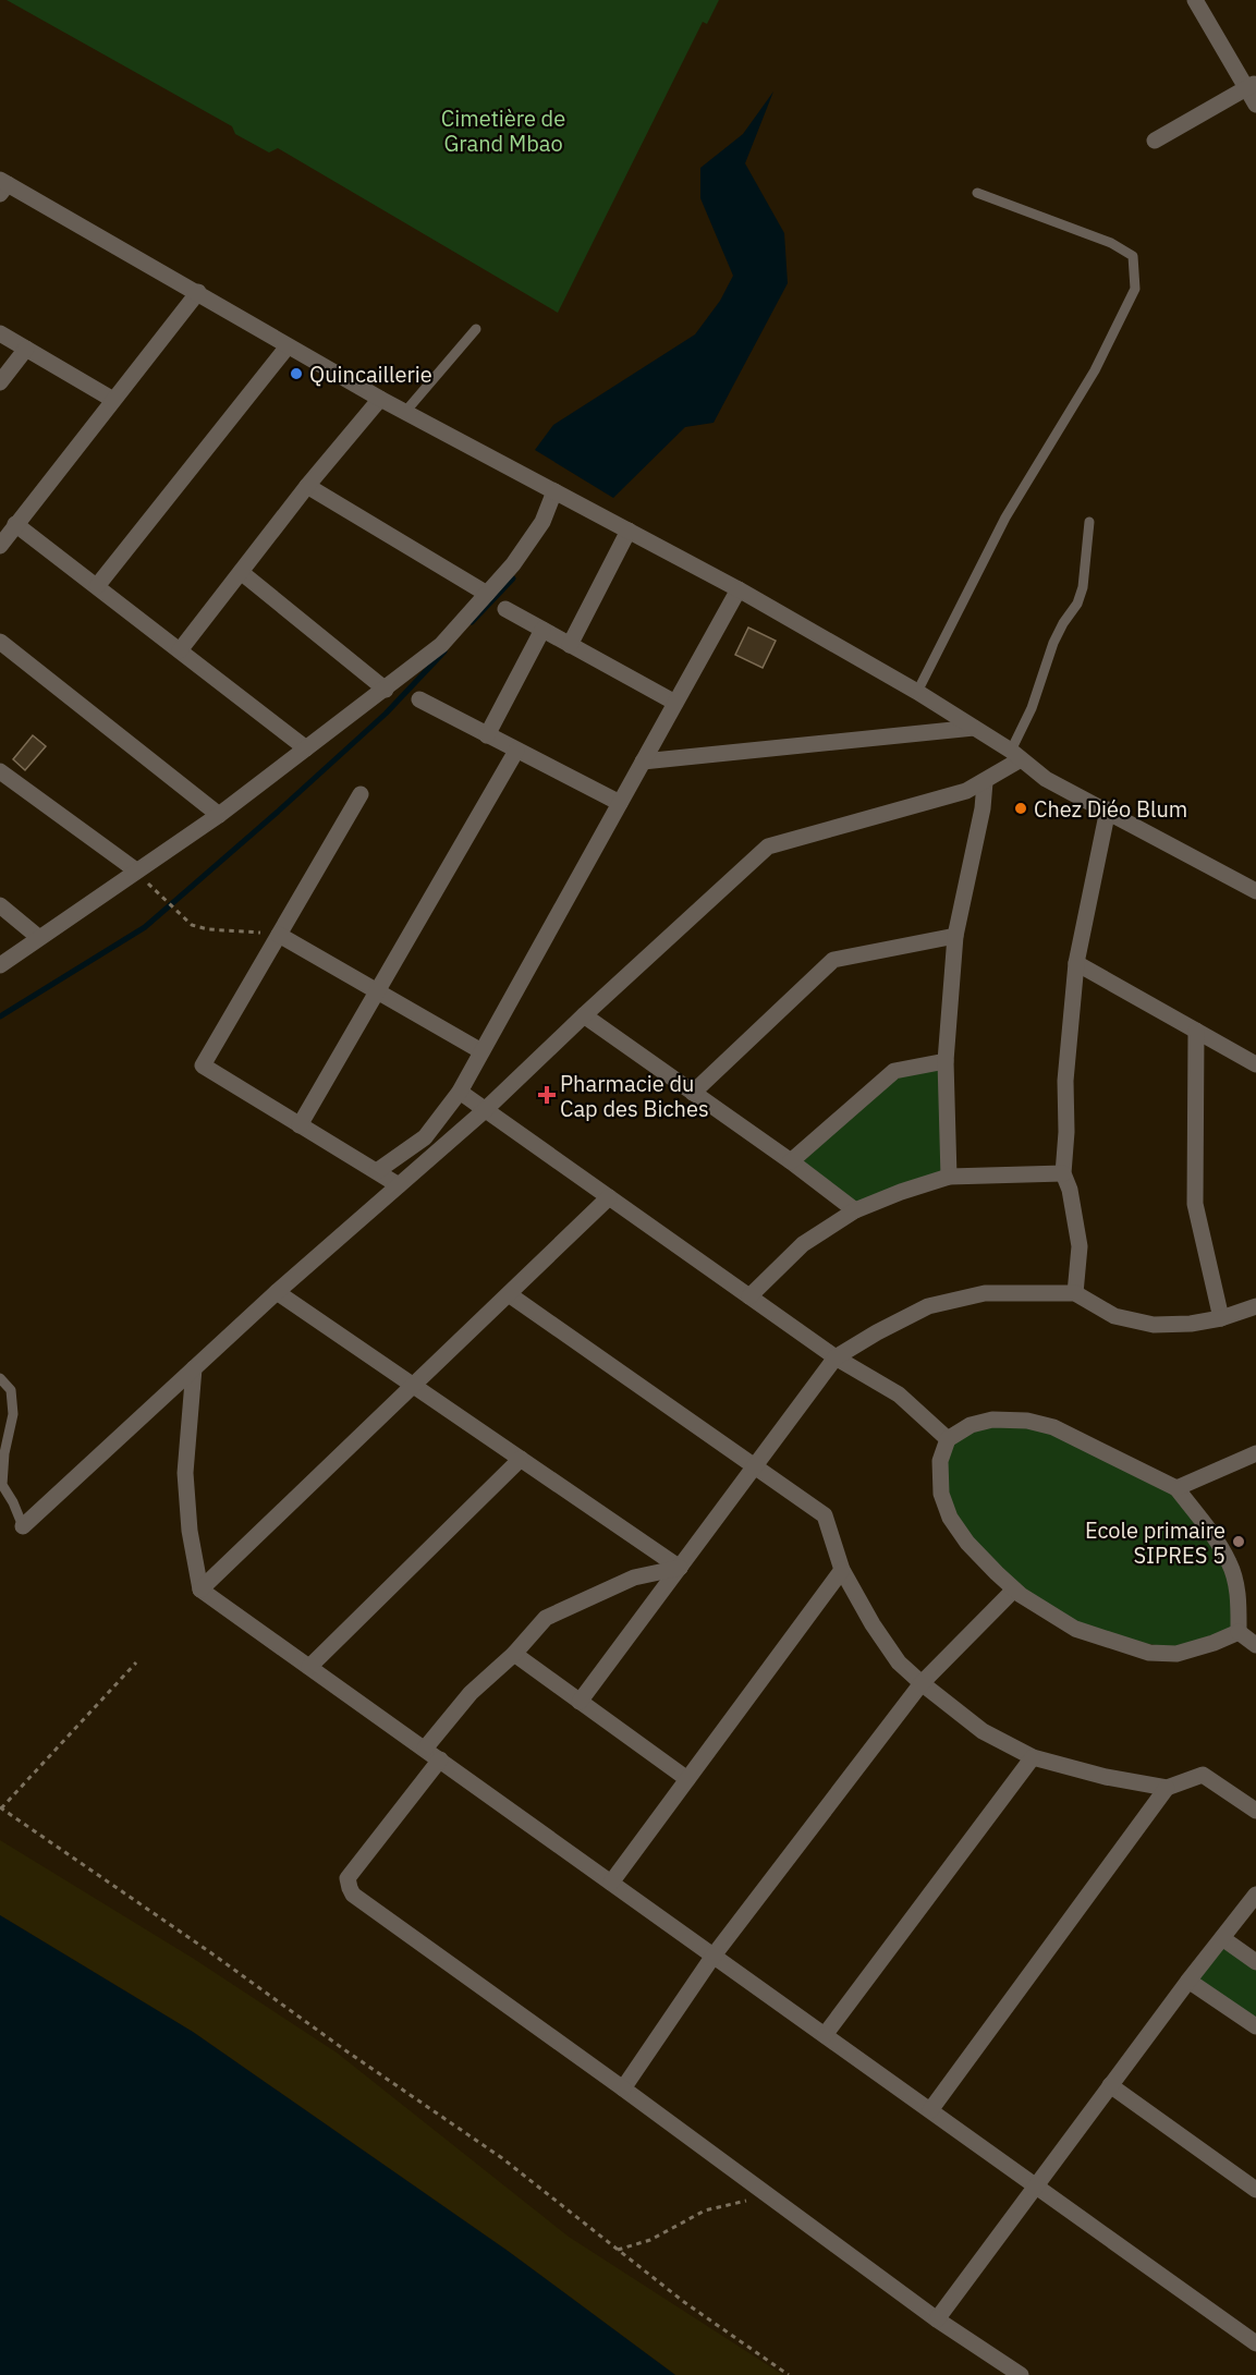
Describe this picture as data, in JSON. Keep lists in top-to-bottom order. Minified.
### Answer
{"parks":["Cimetière de Grand Mbao"],"places":{"other":["Quincaillerie","Chez Diéo Blum","Ecole primaire SIPRES 5"],"health":["Pharmacie du Cap des Biches"]}}
